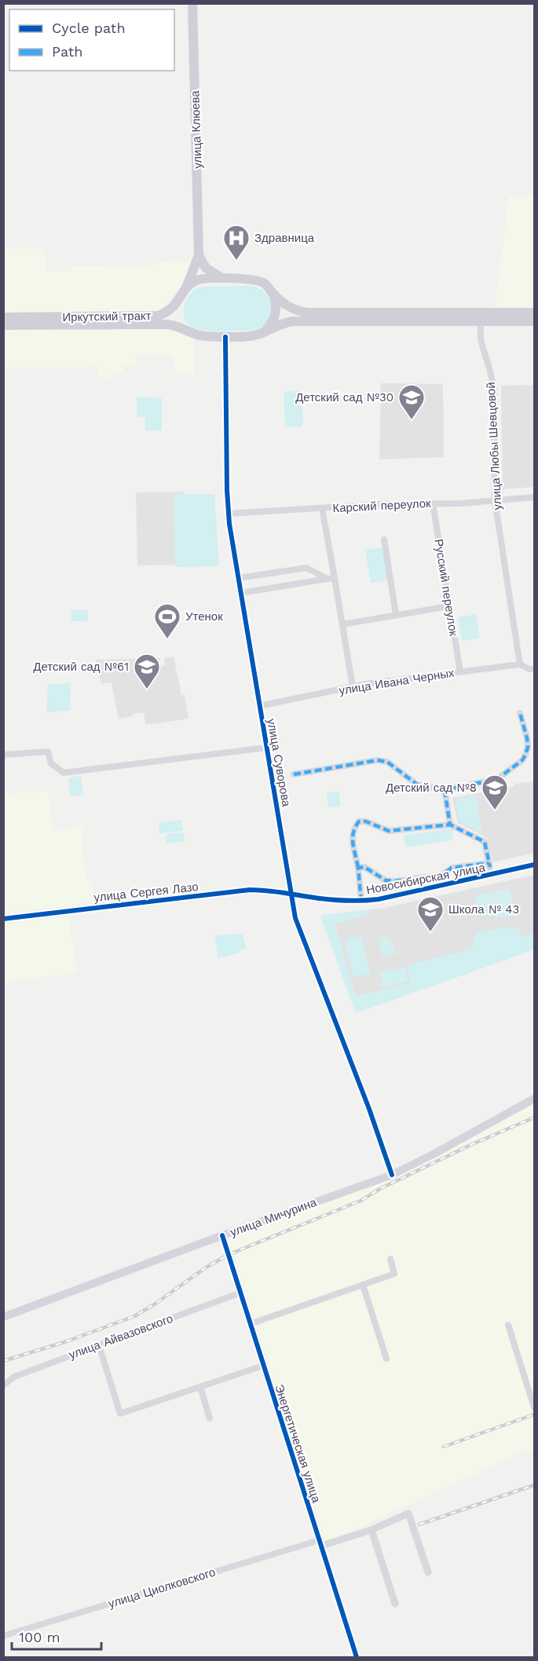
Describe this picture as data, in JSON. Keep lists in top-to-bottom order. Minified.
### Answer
{"streets":{"main road":["улица Клюева","Иркутский тракт","улица Мичурина"],"street":["улица Любы Шевцовой","Карский переулок","Русский переулок","улица Ивана Черных","улица Суворова","Новосибирская улица","улица Сергея Лазо","улица Айвазовского","Энергетическая улица","улица Циолковского"]},"crossings":[["улица Клюева","Иркутский тракт"],["Иркутский тракт","улица Любы Шевцовой"],["Иркутский тракт","улица Суворова"],["улица Любы Шевцовой","Карский переулок"],["улица Любы Шевцовой","улица Ивана Черных"],["Карский переулок","Русский переулок"],["Карский переулок","улица Суворова"],["Русский переулок","улица Ивана Черных"],["улица Ивана Черных","улица Суворова"],["улица Суворова","Новосибирская улица"],["улица Суворова","улица Сергея Лазо"],["улица Суворова","улица Мичурина"],["Новосибирская улица","улица Сергея Лазо"],["улица Мичурина","Энергетическая улица"],["улица Айвазовского","Энергетическая улица"],["Энергетическая улица","улица Циолковского"]],"places":{"hospital":["Здравница"],"school or university":["Детский сад №30","Детский сад №61","Детский сад №8","Школа № 43"],"sports":["Утенок"]},"legend":["Cycle path","Path"],"scale_bar":"100 m"}
